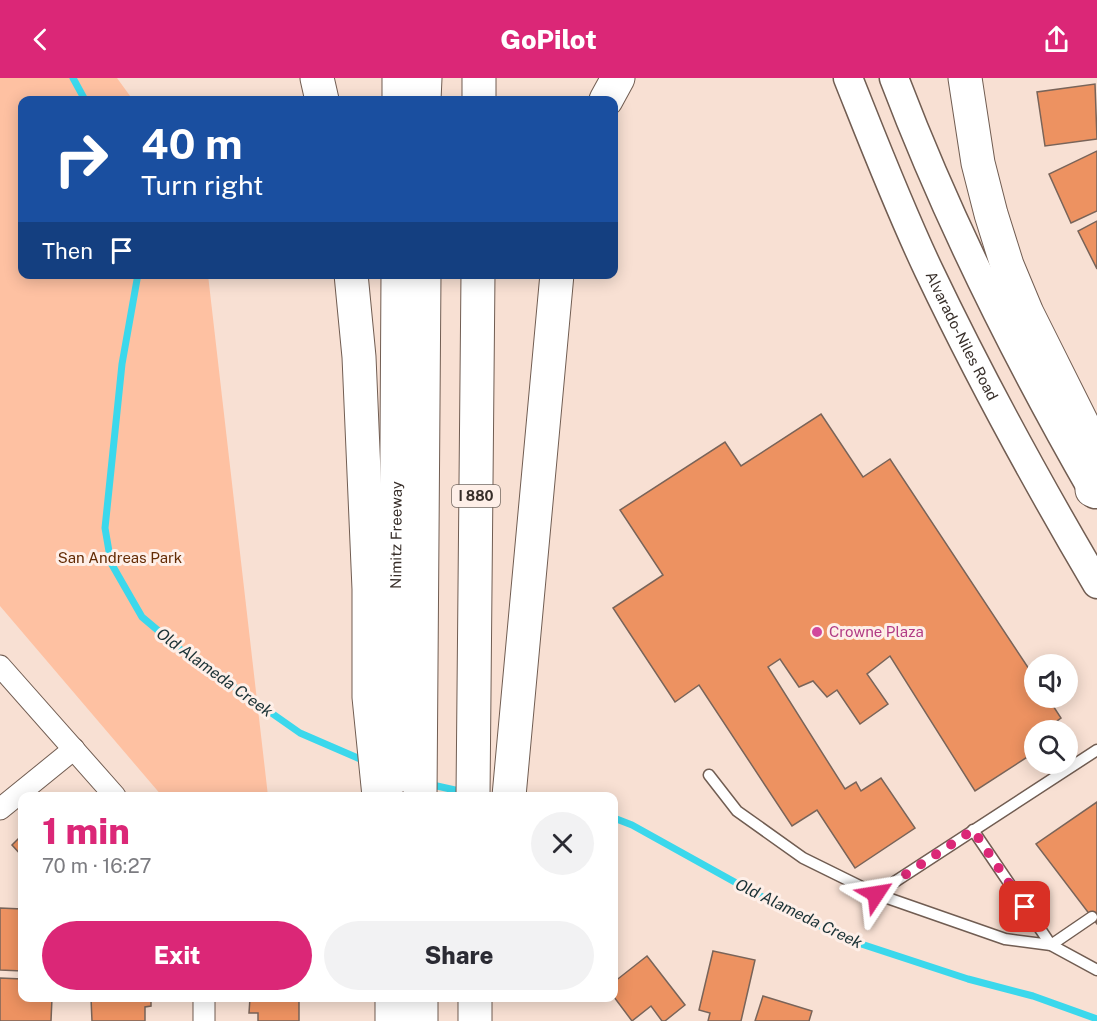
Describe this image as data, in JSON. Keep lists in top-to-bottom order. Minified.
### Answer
{"streets":{"highway":["I 880","Nimitz Freeway"],"main road":["Alvarado-Niles Road"]},"water":["Old Alameda Creek"],"parks":["San Andreas Park"],"places":["Crowne Plaza"],"page":{"header":"GoPilot","turn":["40 m","Turn right"],"then":"Then","heading":["1 min","70 m · 16:27"],"buttons":["Exit","Share"]}}
